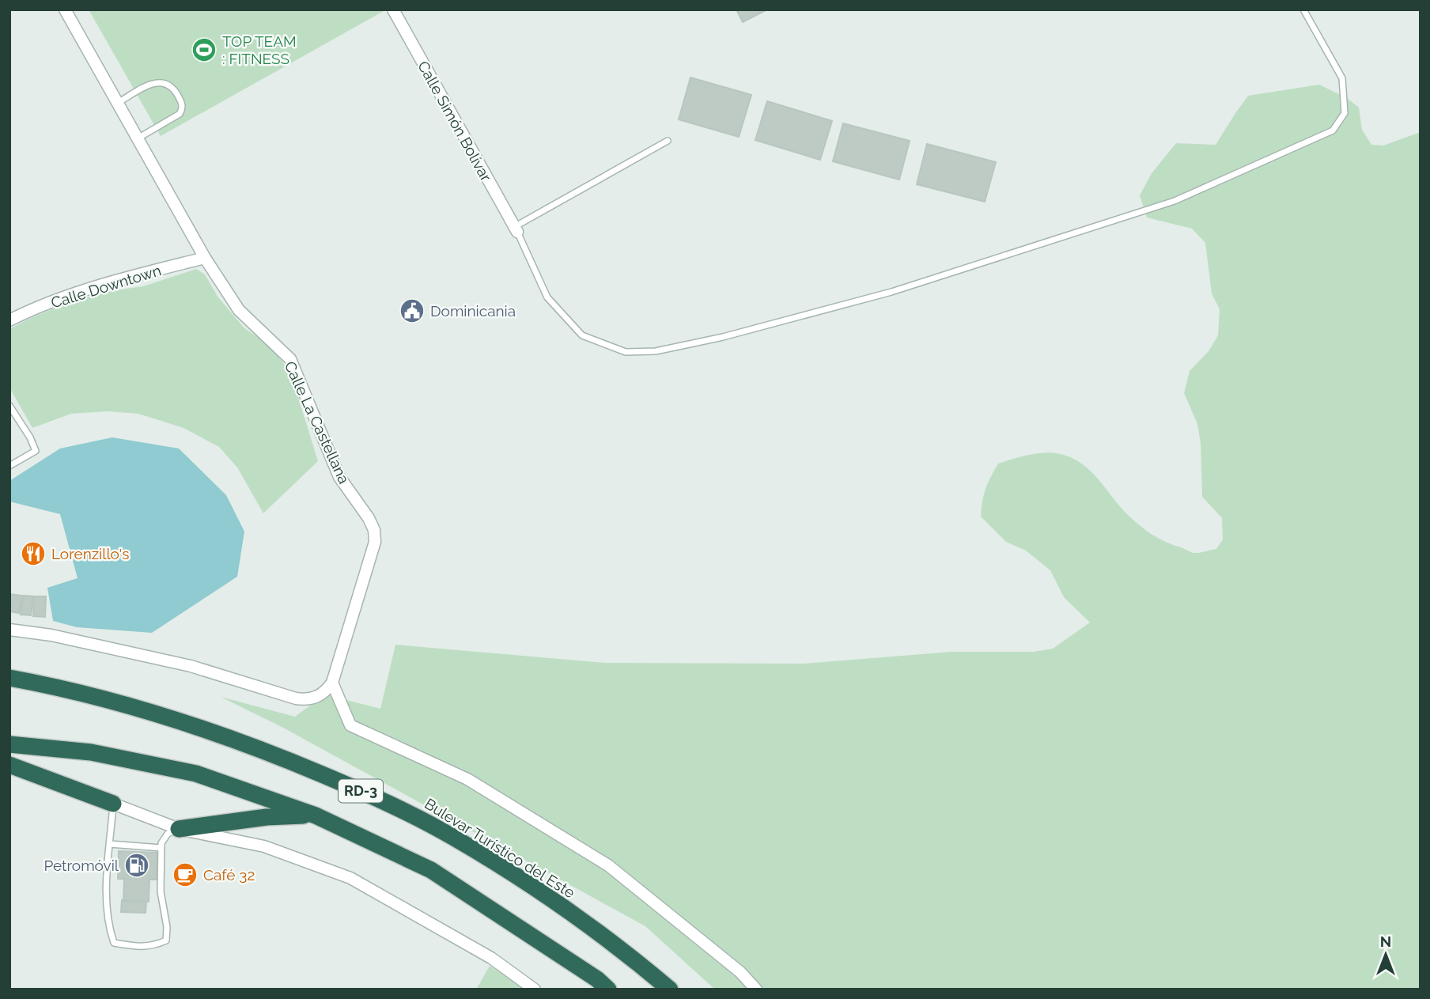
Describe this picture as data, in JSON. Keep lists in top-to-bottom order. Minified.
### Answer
{"streets":{"highway":["RD-3","Bulevar Turístico del Este"],"street":["Calle Simón Bolívar","Calle Downtown","Calle La Castellana"]},"crossings":[["Calle Downtown","Calle La Castellana"]],"places":{"sports":["TOP TEAM : FITNESS"],"public building":["Dominicania"],"restaurant":["Lorenzillo's"],"fuel station":["Petromóvil"],"cafe":["Café 32"]},"north":"top"}
